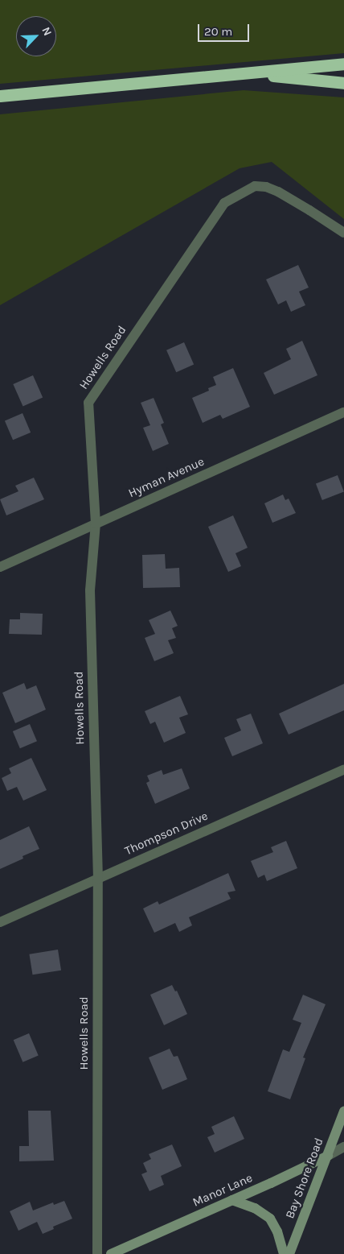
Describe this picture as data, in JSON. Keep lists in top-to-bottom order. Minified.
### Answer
{"streets":{"street":["Howells Road","Hyman Avenue","Thompson Drive","Bay Shore Road","Manor Lane"]},"crossings":[["Howells Road","Hyman Avenue"],["Howells Road","Thompson Drive"],["Bay Shore Road","Manor Lane"]],"scale_bar":"20 m","north":"top right"}
